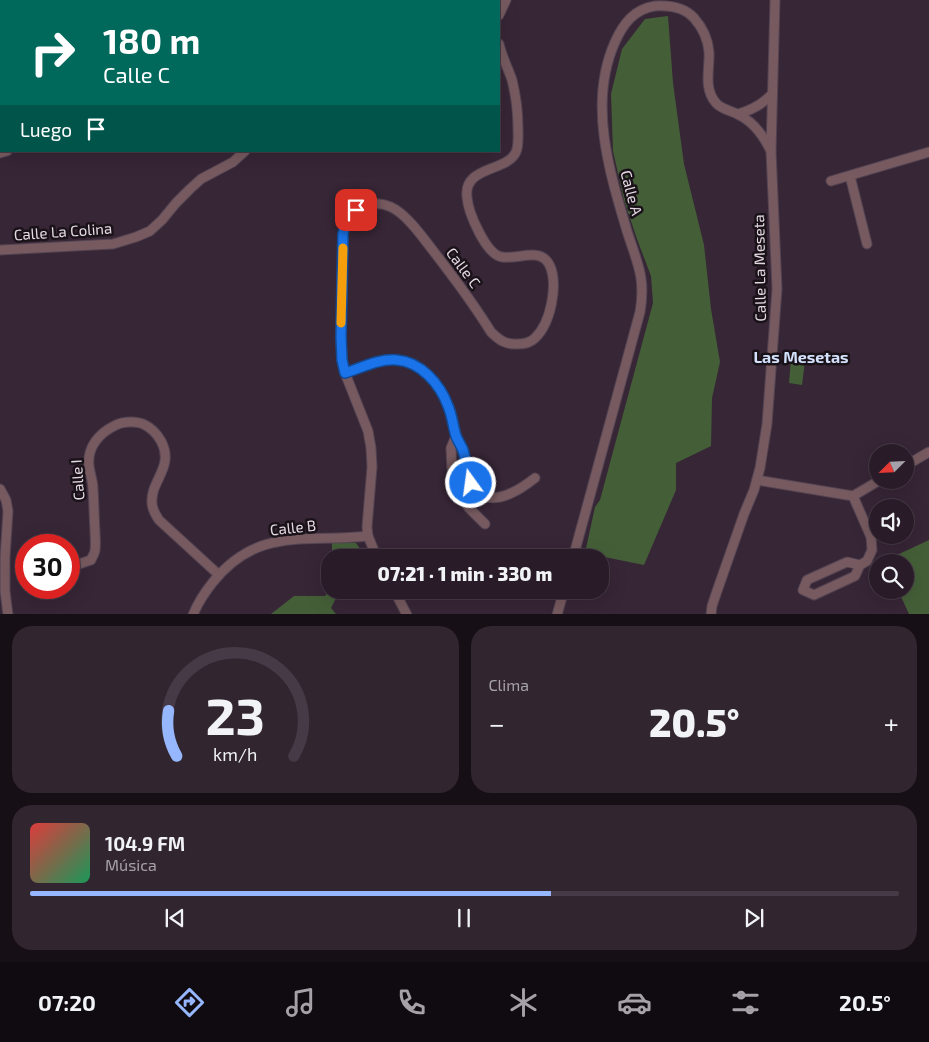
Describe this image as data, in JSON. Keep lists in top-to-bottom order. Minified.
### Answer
{"streets":{"street":["Calle A","Calle La Colina","Calle C","Calle La Meseta","Calle I","Calle B"]},"crossings":[["Calle A","Calle La Meseta"],["Calle C","Calle B"],["Calle I","Calle B"]],"districts":["Las Mesetas"],"north":"bottom left","page":{"turn":["180 m","Calle C"],"then":"Luego","limit":"30","trip":"07:21 · 1 min · 330 m","tile":"Clima","heat":["−","20.5°","+"],"song":["104.9 FM","Música"],"tabs":["07:20","20.5°"],"gauge":["23","km/h"]}}
